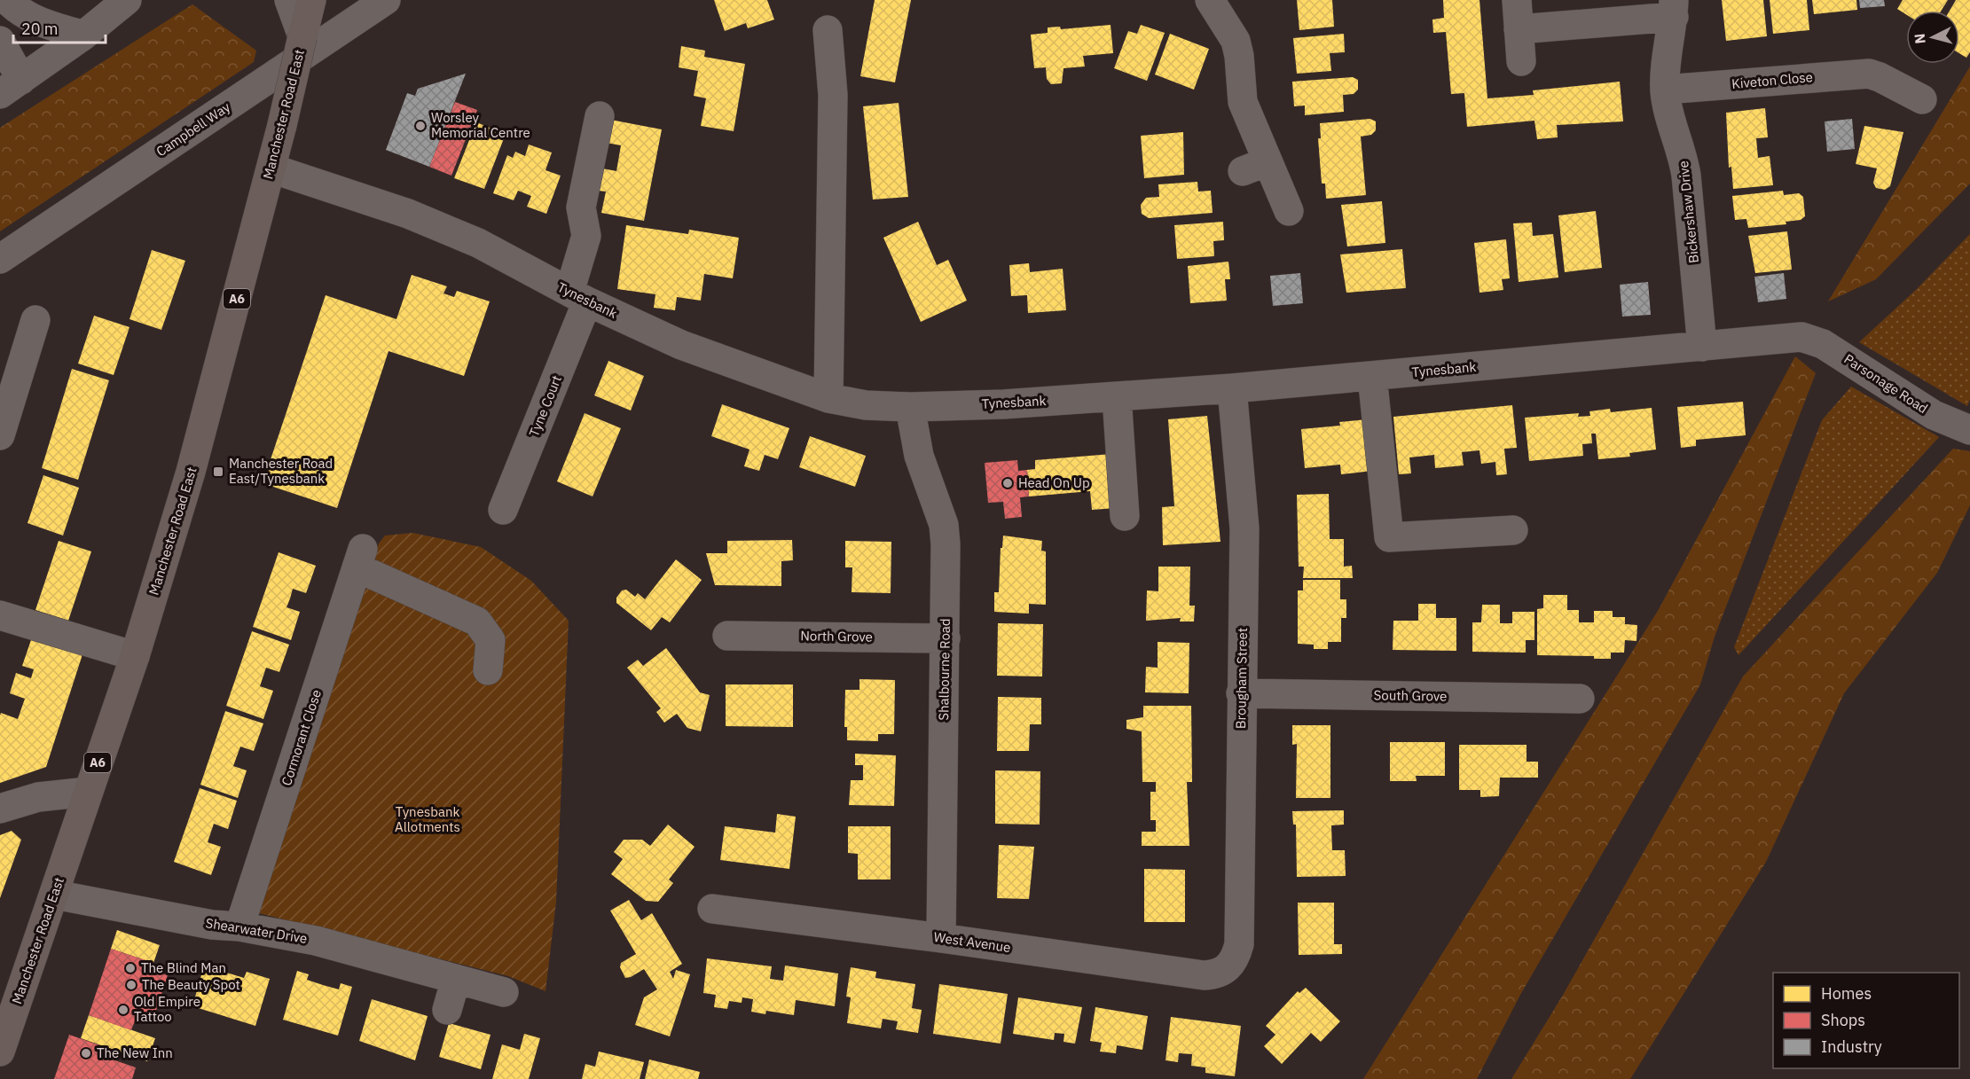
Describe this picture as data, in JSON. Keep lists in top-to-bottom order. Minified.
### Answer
{"streets":{"main road":["Manchester Road East","A6"],"street":["Kiveton Close","Campbell Way","Bickershaw Drive","Tynesbank","Parsonage Road","Tyne Court","North Grove","Shalbourne Road","Brougham Street","South Grove","Cormorant Close","Shearwater Drive","West Avenue"]},"crossings":[["Kiveton Close","Bickershaw Drive"],["Manchester Road East","Tynesbank"],["Manchester Road East","Shearwater Drive"],["Bickershaw Drive","Tynesbank"],["Tynesbank","Parsonage Road"],["Tynesbank","Tyne Court"],["Tynesbank","Shalbourne Road"],["Tynesbank","Brougham Street"],["North Grove","Shalbourne Road"],["Shalbourne Road","West Avenue"],["Brougham Street","South Grove"],["Brougham Street","West Avenue"],["Cormorant Close","Shearwater Drive"]],"parks":["Tynesbank Allotments"],"places":{"other":["Worsley Memorial Centre","Head On Up","The Blind Man","The Beauty Spot","Old Empire Tattoo","The New Inn"],"transit":["Manchester Road East/Tynesbank"]},"legend":["Homes","Shops","Industry"],"scale_bar":"20 m","north":"left"}
